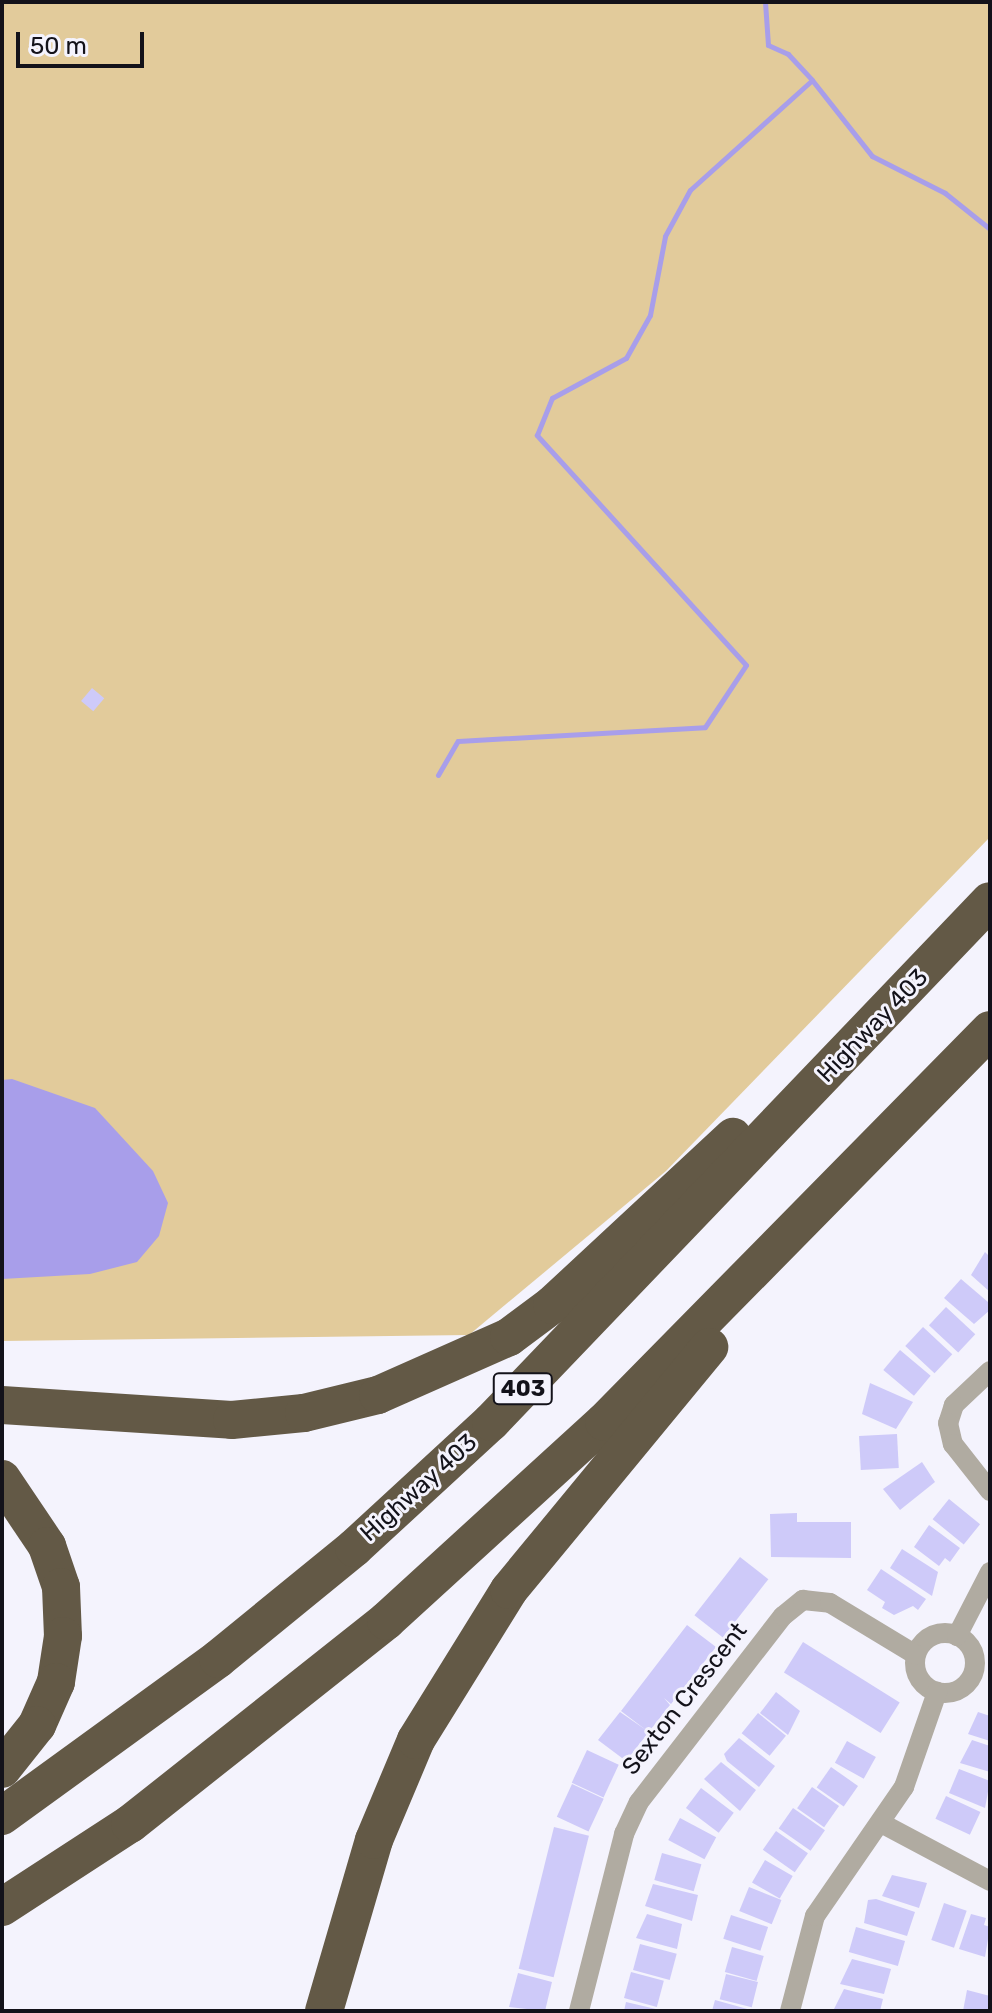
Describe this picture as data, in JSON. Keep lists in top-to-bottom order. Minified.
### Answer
{"streets":{"highway":["Highway 403","403"],"street":["Sexton Crescent"]},"scale_bar":"50 m"}
